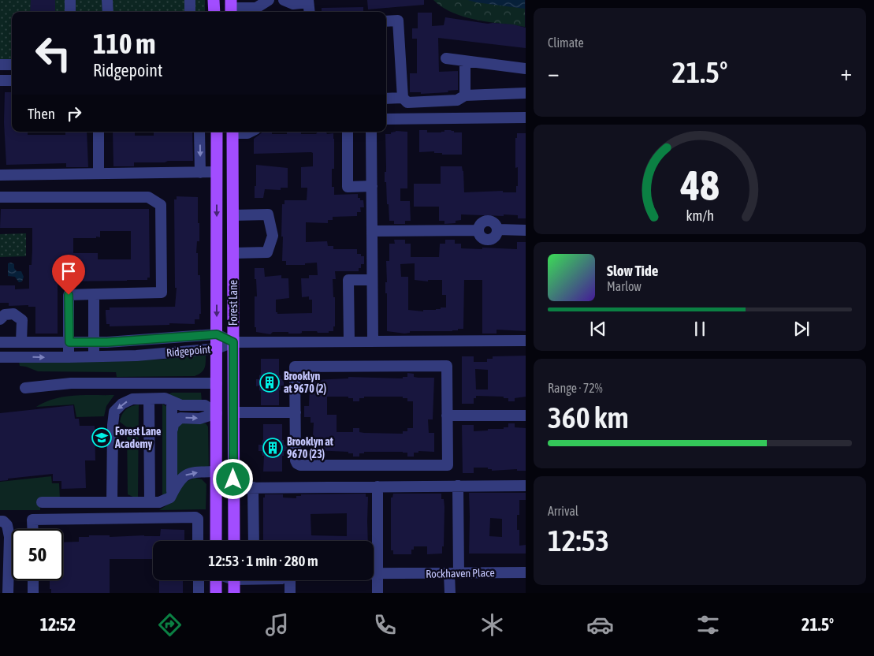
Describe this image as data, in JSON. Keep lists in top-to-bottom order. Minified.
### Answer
{"streets":{"main road":["Forest Lane"],"street":["Ridgepoint","Rockhaven Place"]},"crossings":[["Forest Lane","Ridgepoint"]],"places":{"building":["Brooklyn at 9670 (2)","Brooklyn at 9670 (23)"],"school or university":["Forest Lane Academy"]},"page":{"tile":["Climate",["Range · 72%","360 km"],["Arrival","12:53"]],"turn":["110 m","Ridgepoint"],"heat":["−","21.5°","+"],"then":"Then","song":["Slow Tide","Marlow"],"limit":"50","trip":"12:53 · 1 min · 280 m","tabs":["12:52","21.5°"],"gauge":["48","km/h"]}}
